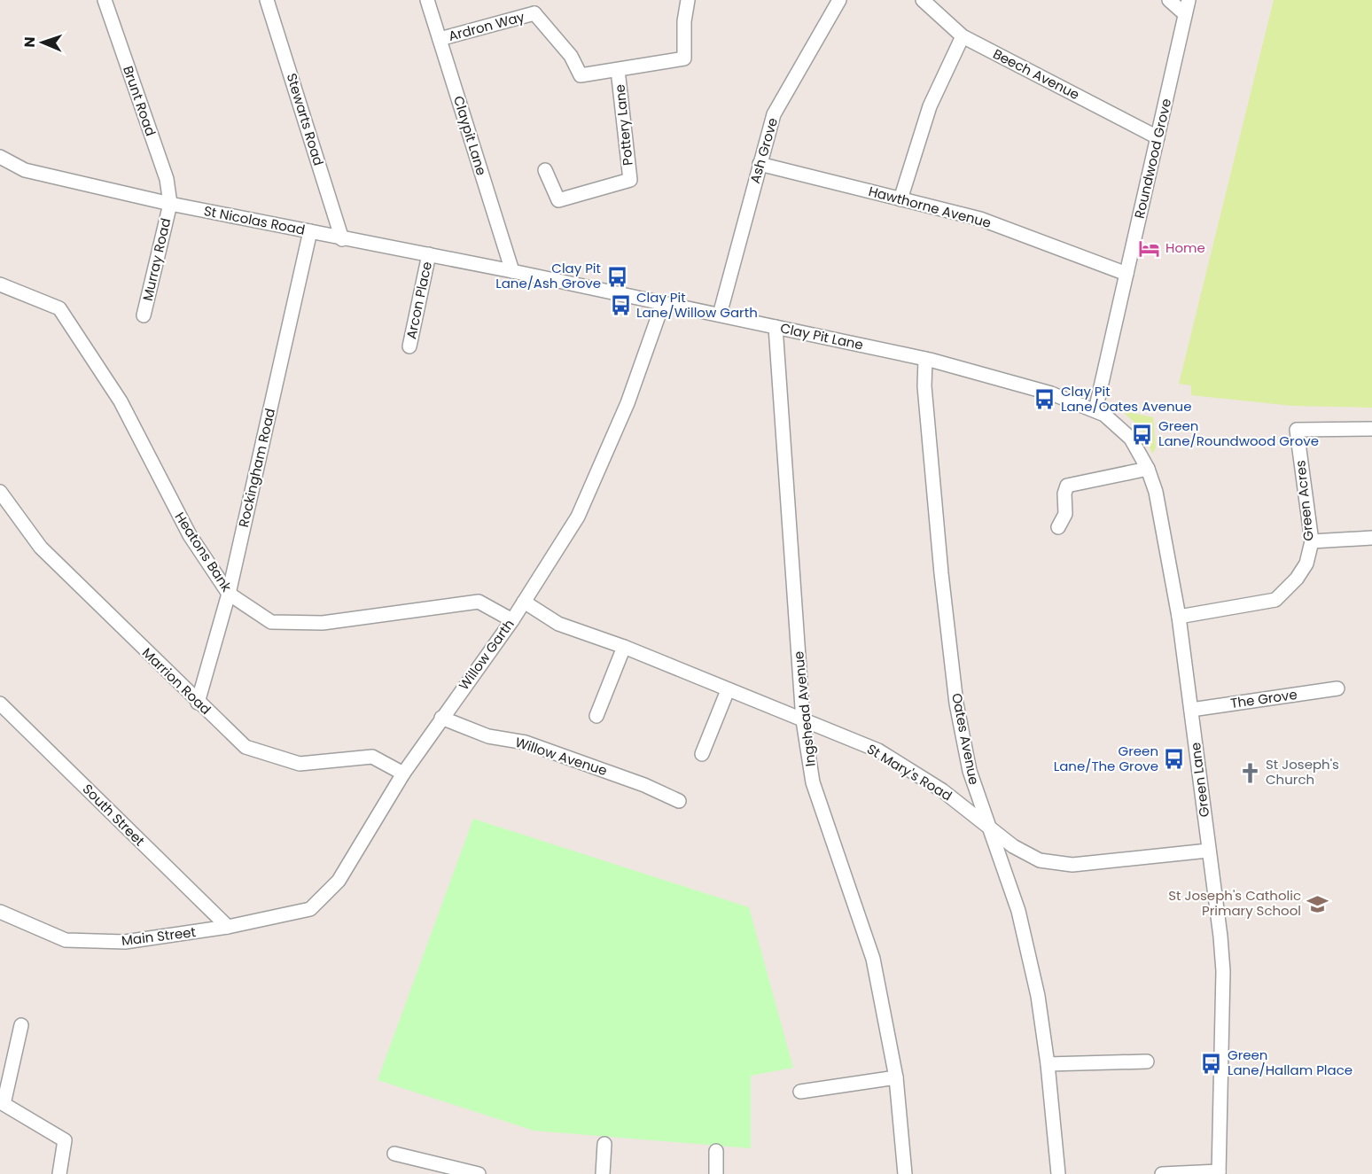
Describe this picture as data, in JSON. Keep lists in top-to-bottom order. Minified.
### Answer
{"streets":{"street":["Ardron Way","Beech Avenue","Brunt Road","Stewarts Road","Pottery Lane","Claypit Lane","Ash Grove","Roundwood Grove","Hawthorne Avenue","St Nicolas Road","Murray Road","Arcon Place","Clay Pit Lane","Rockingham Road","Green Acres","Heatons Bank","Willow Garth","Marrion Road","The Grove","Ingshead Avenue","Oates Avenue","Willow Avenue","St Mary's Road","Green Lane","South Street","Main Street"]},"crossings":[["Ardron Way","Claypit Lane"],["Beech Avenue","Roundwood Grove"],["Brunt Road","St Nicolas Road"],["Brunt Road","Murray Road"],["Stewarts Road","St Nicolas Road"],["Claypit Lane","St Nicolas Road"],["Claypit Lane","Clay Pit Lane"],["Ash Grove","Hawthorne Avenue"],["Ash Grove","Clay Pit Lane"],["Roundwood Grove","Hawthorne Avenue"],["Roundwood Grove","Clay Pit Lane"],["Roundwood Grove","Green Lane"],["St Nicolas Road","Murray Road"],["St Nicolas Road","Arcon Place"],["St Nicolas Road","Clay Pit Lane"],["St Nicolas Road","Rockingham Road"],["Clay Pit Lane","Willow Garth"],["Clay Pit Lane","Ingshead Avenue"],["Clay Pit Lane","Oates Avenue"],["Clay Pit Lane","Green Lane"],["Rockingham Road","Heatons Bank"],["Rockingham Road","Marrion Road"],["Green Acres","Green Lane"],["Heatons Bank","Willow Garth"],["Willow Garth","Marrion Road"],["Willow Garth","Willow Avenue"],["Willow Garth","St Mary's Road"],["Willow Garth","South Street"],["Willow Garth","Main Street"],["The Grove","Green Lane"],["Ingshead Avenue","St Mary's Road"],["Oates Avenue","St Mary's Road"],["St Mary's Road","Green Lane"],["South Street","Main Street"]],"places":{"hotel":["Home"],"bus stop":["Clay Pit Lane/Ash Grove","Clay Pit Lane/Willow Garth","Clay Pit Lane/Oates Avenue","Green Lane/Roundwood Grove","Green Lane/The Grove","Green Lane/Hallam Place"],"church":["St Joseph's Church"],"school or university":["St Joseph's Catholic Primary School"]},"north":"left"}
